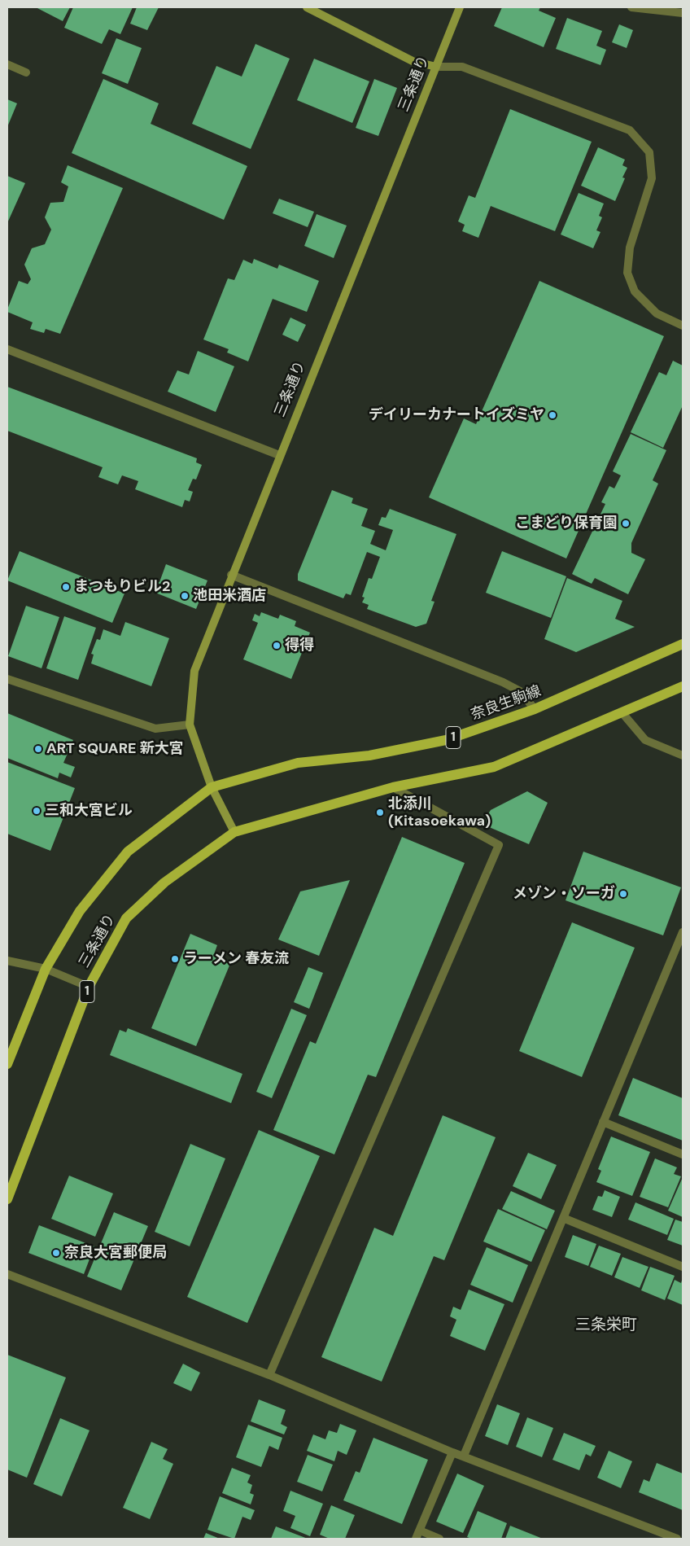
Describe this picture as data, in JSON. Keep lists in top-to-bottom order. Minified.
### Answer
{"streets":{"main road":["三条通り","奈良生駒線","1"]},"crossings":[["三条通り","奈良生駒線"],["三条通り","1"]],"districts":["三条栄町"],"places":["デイリーカナートイズミヤ","こまどり保育園","まつもりビル2","池田米酒店","得得","ART SQUARE 新大宮","三和大宮ビル","北添川 (Kitasoekawa)","メゾン・ソーガ","ラーメン 春友流","奈良大宮郵便局"]}
